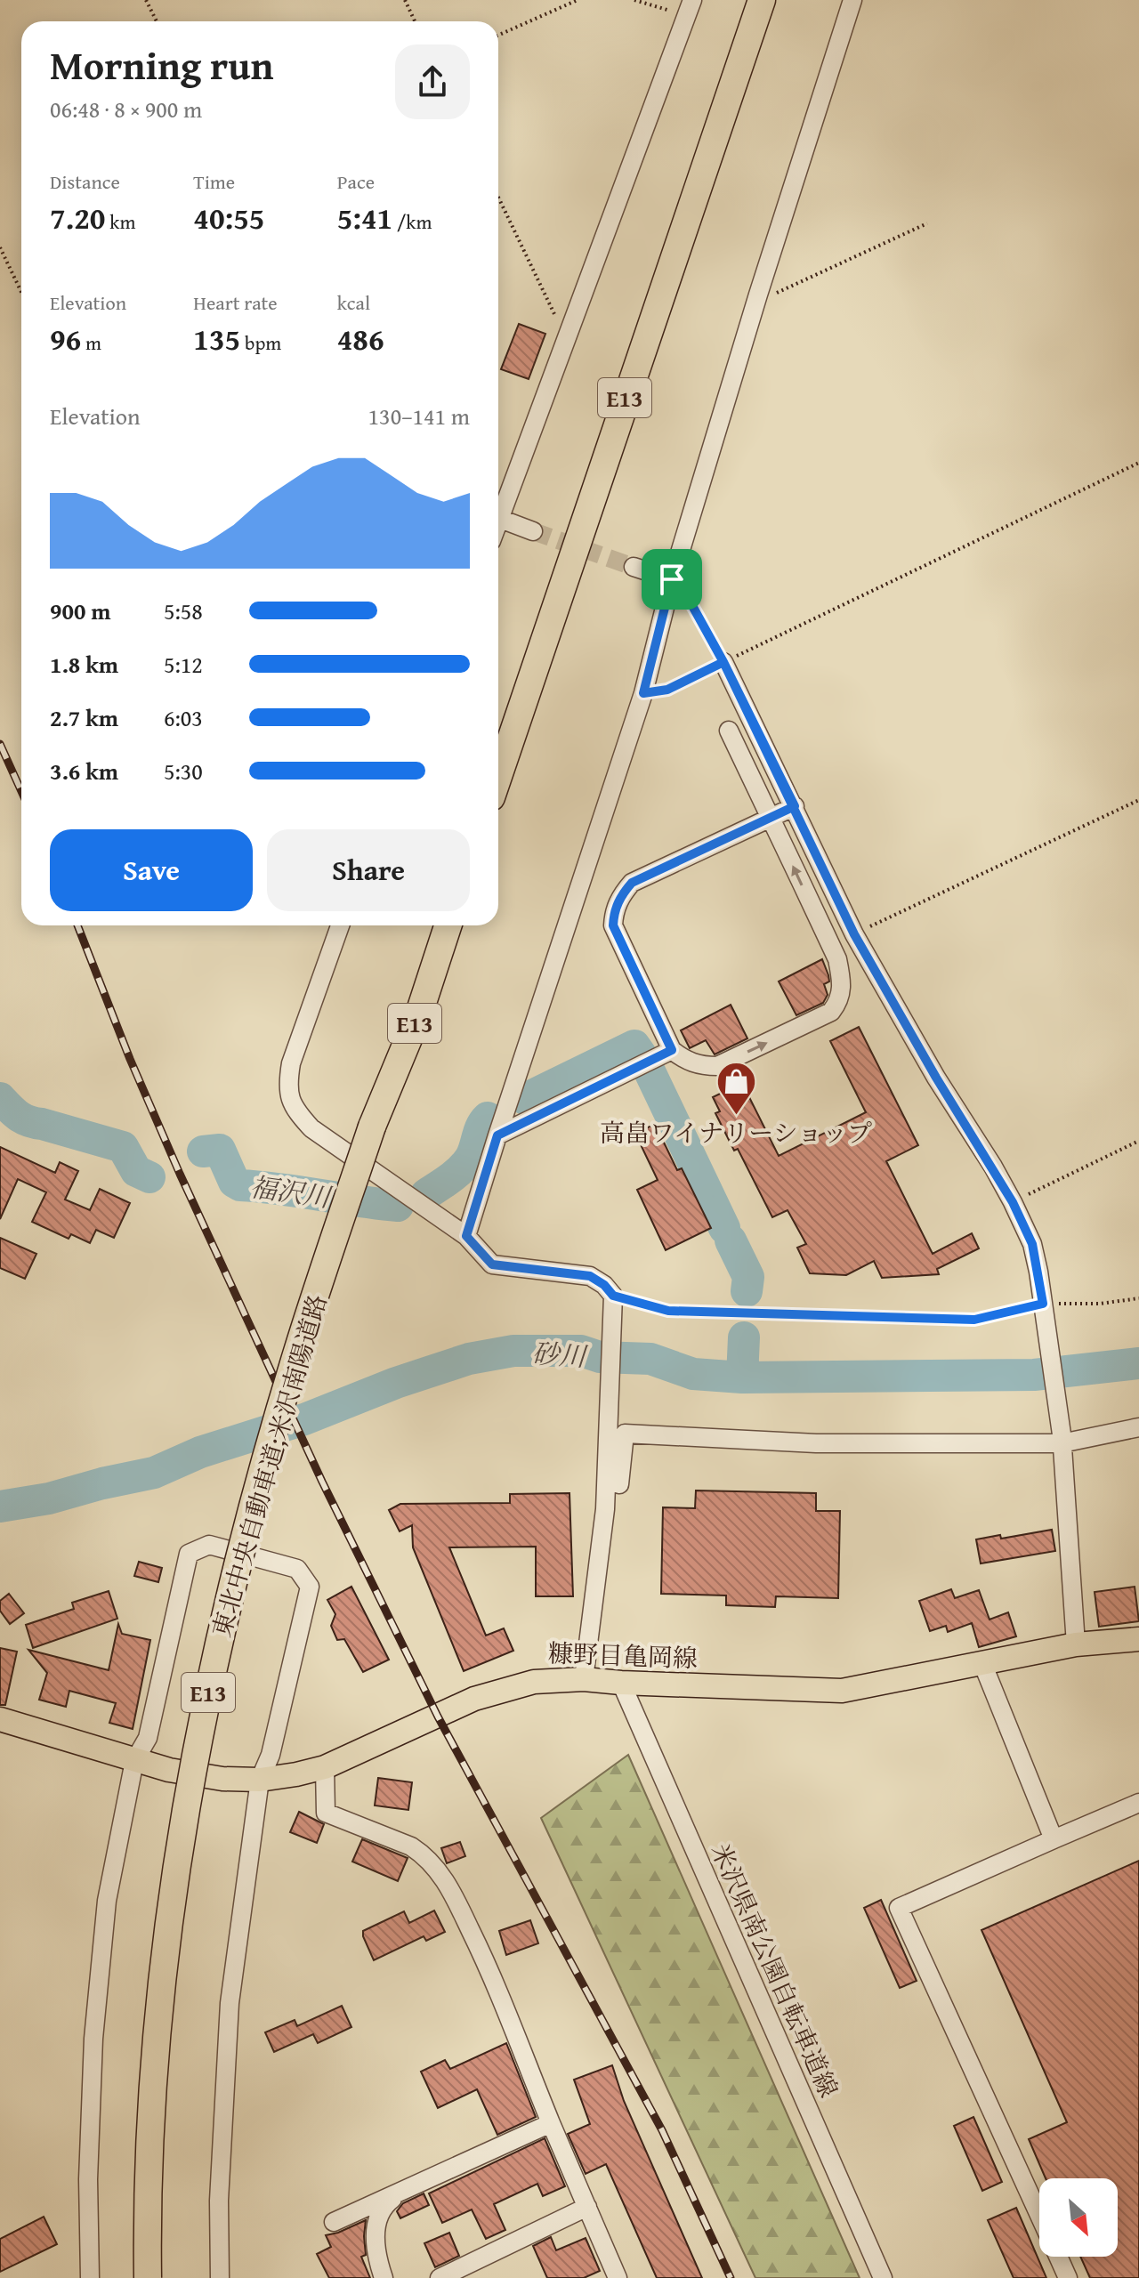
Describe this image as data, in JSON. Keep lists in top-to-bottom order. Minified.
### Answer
{"streets":{"highway":["E13","東北中央自動車道;米沢南陽道路"],"main road":["糠野目亀岡線"],"street":["米沢県南公園自転車道線"]},"crossings":[["糠野目亀岡線","米沢県南公園自転車道線"]],"water":["福沢川","砂川"],"places":{"shop":["高畠ワイナリーショップ"]},"north":"bottom right","page":{"heading":["Morning run","06:48 · 8 × 900 m"],"stats":[["Distance","7.20 km"],["Time","40:55"],["Pace","5:41 /km"],["Elevation","96 m"],["Heart rate","135 bpm"],["kcal","486"]],"chart":["Elevation","130–141 m"],"list":[{"name":"900 m","note":"5:58"},{"name":"1.8 km","note":"5:12"},{"name":"2.7 km","note":"6:03"},{"name":"3.6 km","note":"5:30"}],"buttons":["Save","Share"]}}
